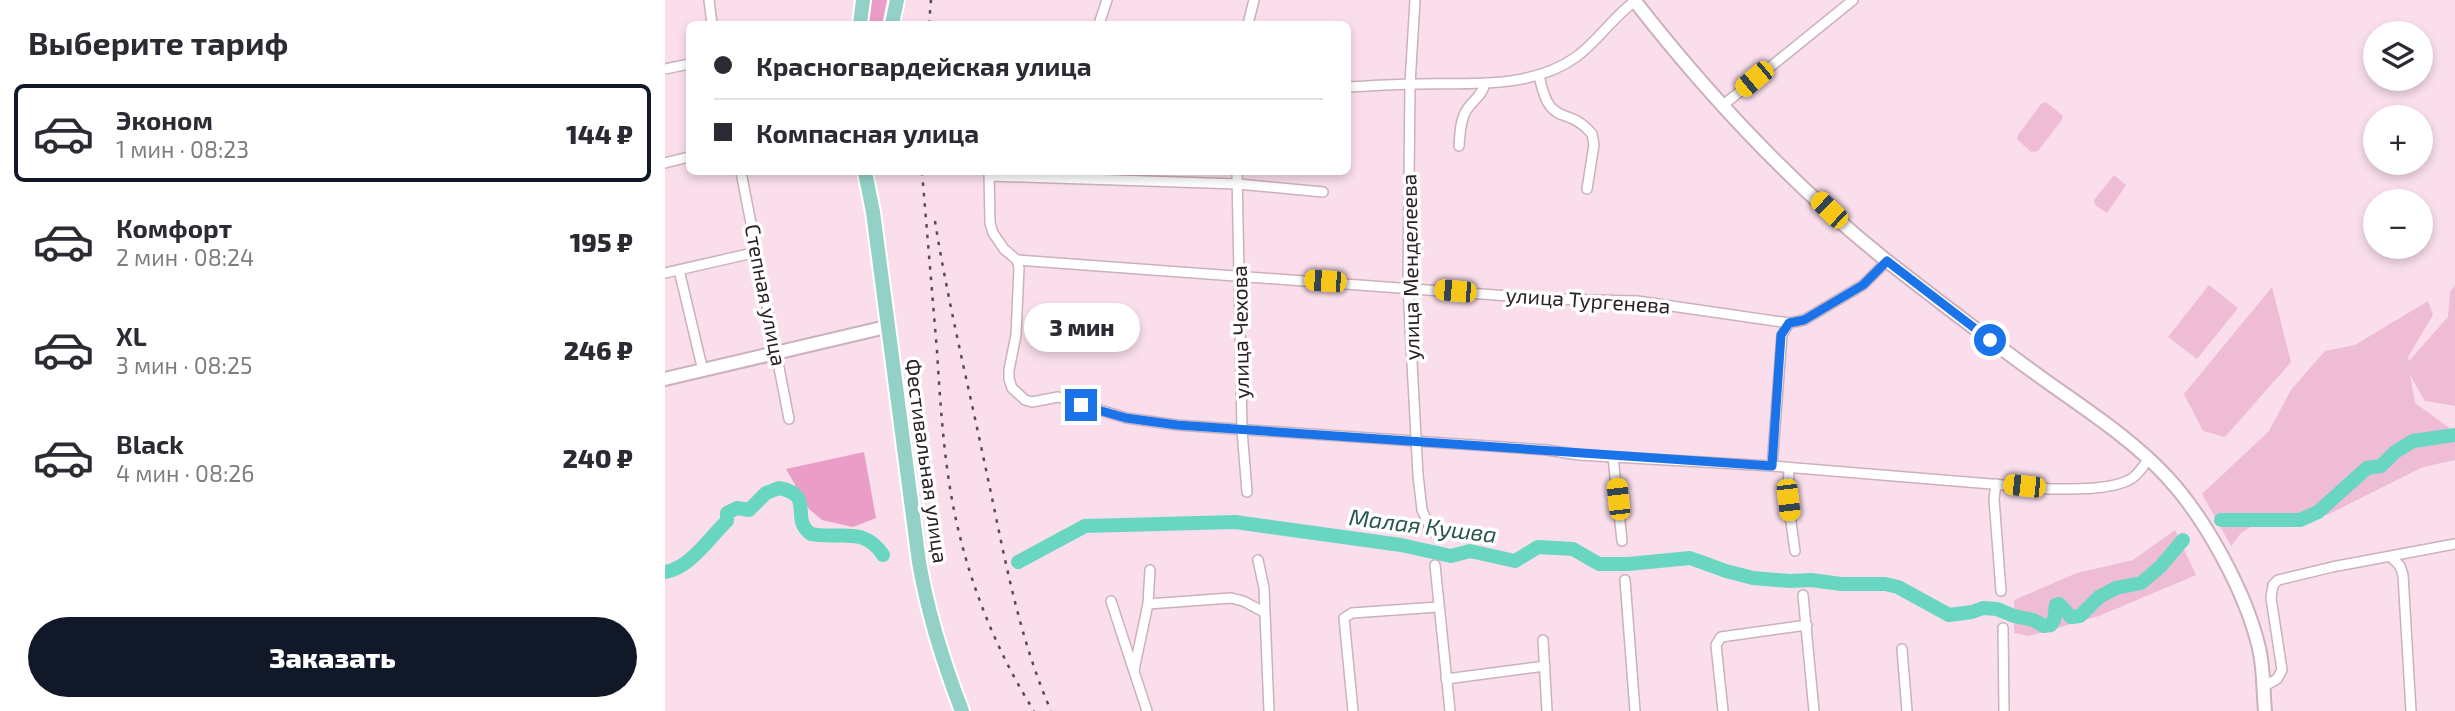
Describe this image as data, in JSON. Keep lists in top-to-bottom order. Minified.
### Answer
{"streets":{"main road":["Фестивальная улица"],"street":["улица Менделеева","Степная улица","улица Тургенева","улица Чехова"]},"crossings":[["улица Менделеева","улица Тургенева"],["улица Тургенева","улица Чехова"]],"water":["Малая Кушва"],"page":{"heading":"Выберите тариф","map_buttons":["+","−"],"banner":["Красногвардейская улица","Компасная улица"],"list":[{"name":"Эконом","note":"1 мин · 08:23","value":"144 ₽"},{"name":"Комфорт","note":"2 мин · 08:24","value":"195 ₽"},{"name":"XL","note":"3 мин · 08:25","value":"246 ₽"},{"name":"Black","note":"4 мин · 08:26","value":"240 ₽"}],"bubble":"3 мин","buttons":"Заказать"}}
